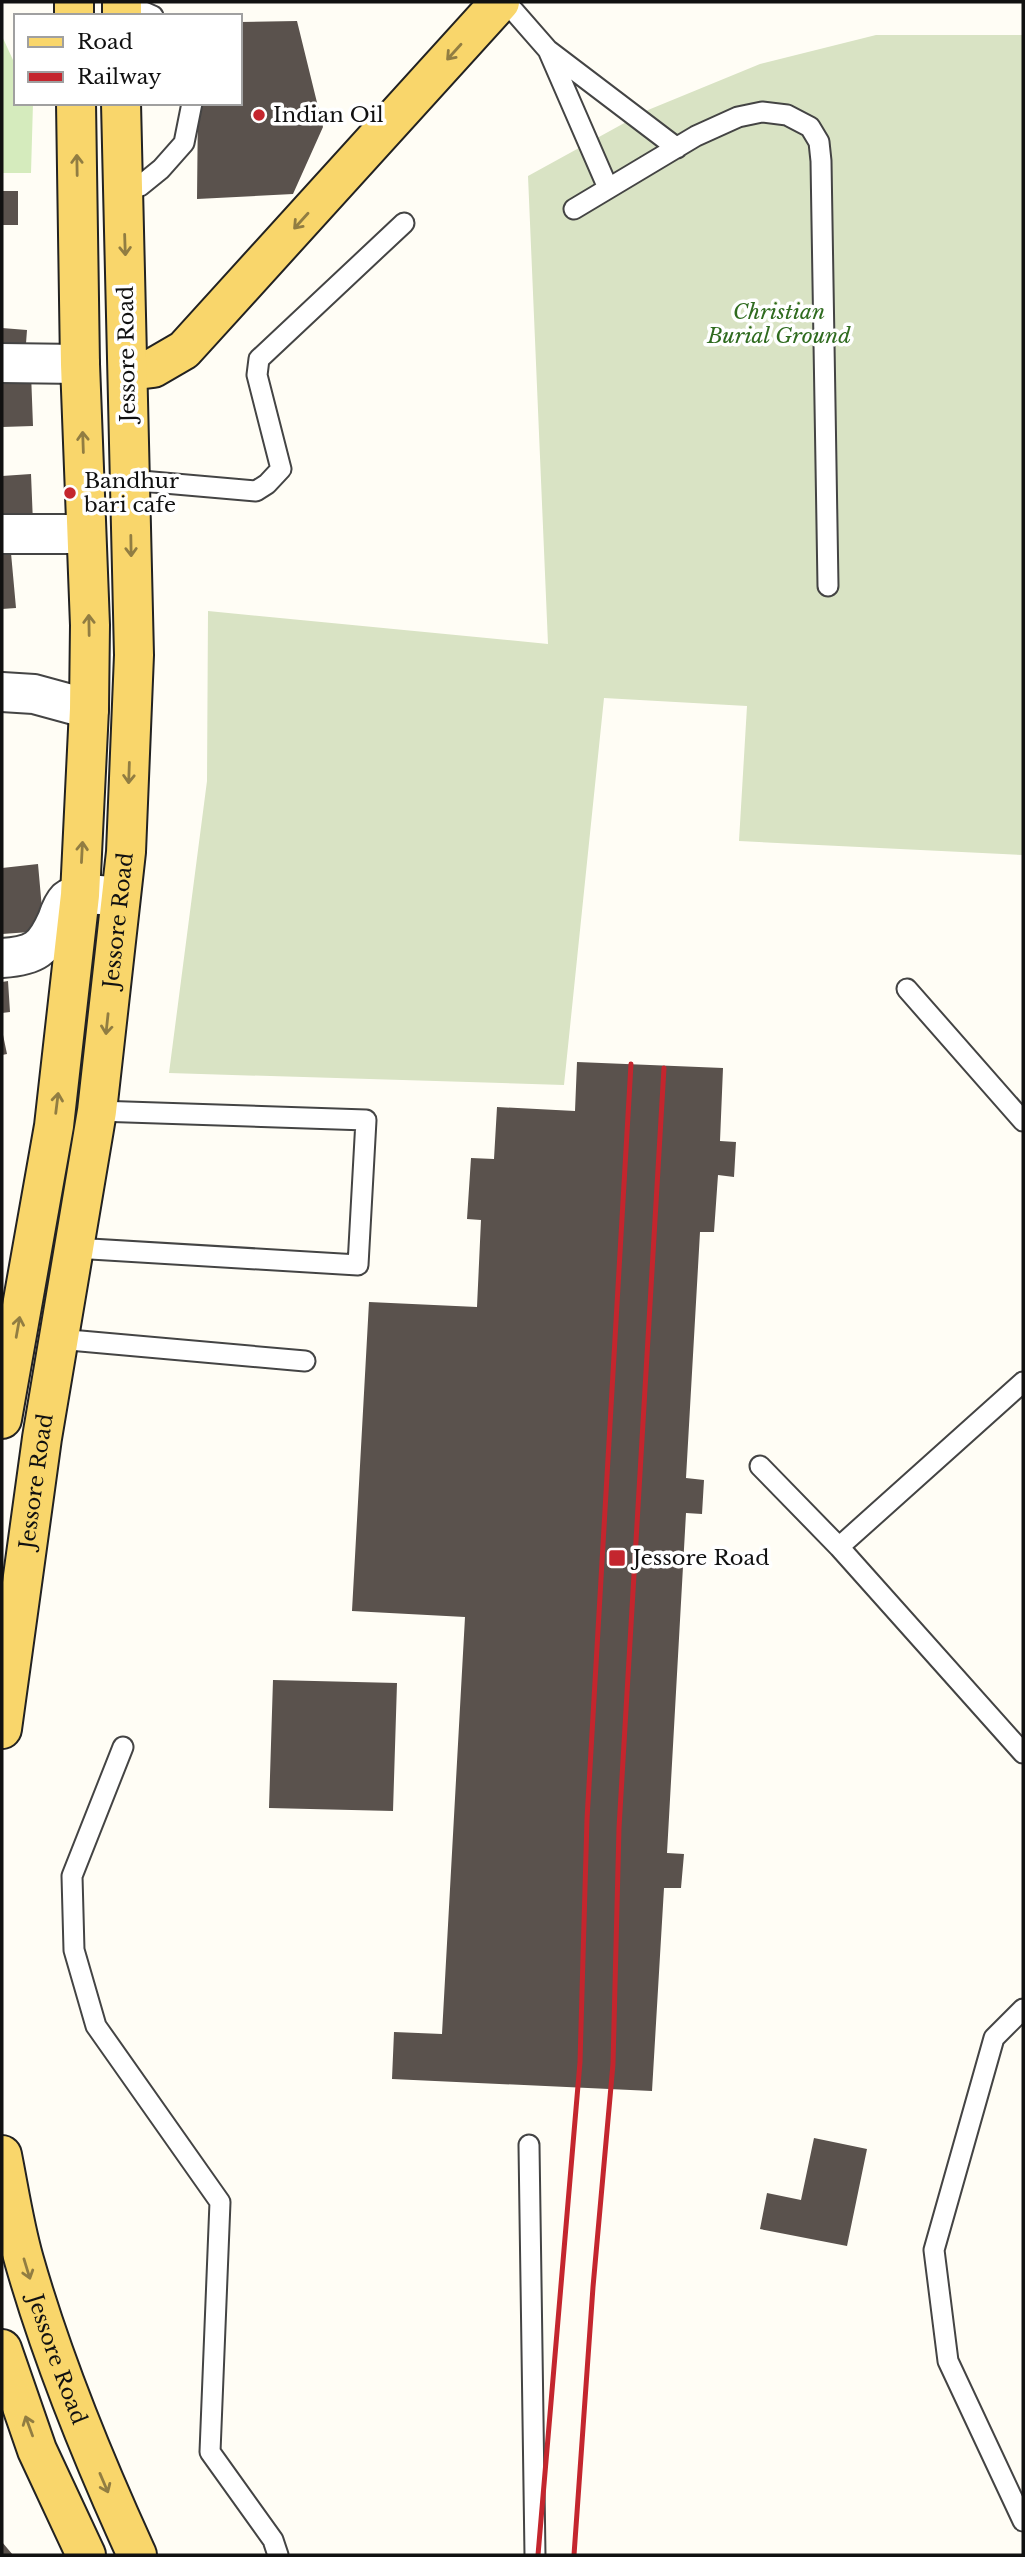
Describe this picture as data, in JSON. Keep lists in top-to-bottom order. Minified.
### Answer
{"streets":{"main road":["Jessore Road"]},"parks":["Christian Burial Ground"],"places":{"other":["Indian Oil","Bandhur bari cafe"],"transit":["Jessore Road"]},"legend":["Road","Railway"]}
